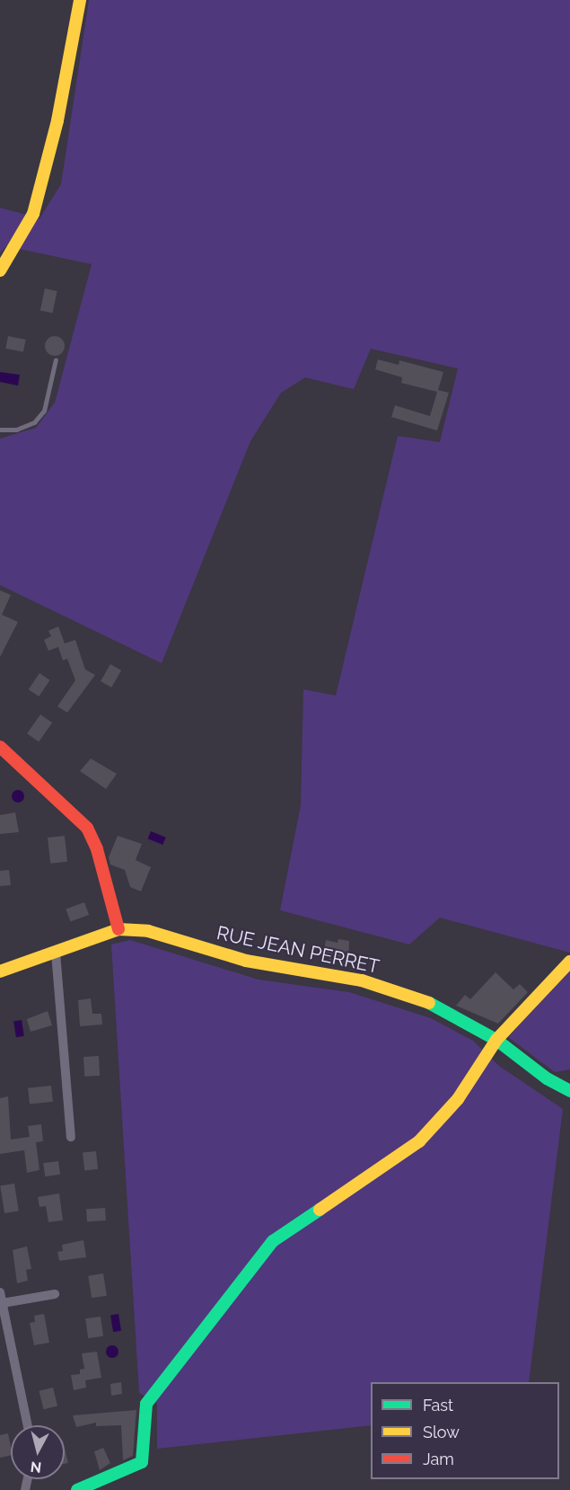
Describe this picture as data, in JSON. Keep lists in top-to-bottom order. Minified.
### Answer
{"streets":{"street":["RUE JEAN PERRET"]},"legend":["Fast","Slow","Jam"],"north":"bottom"}
